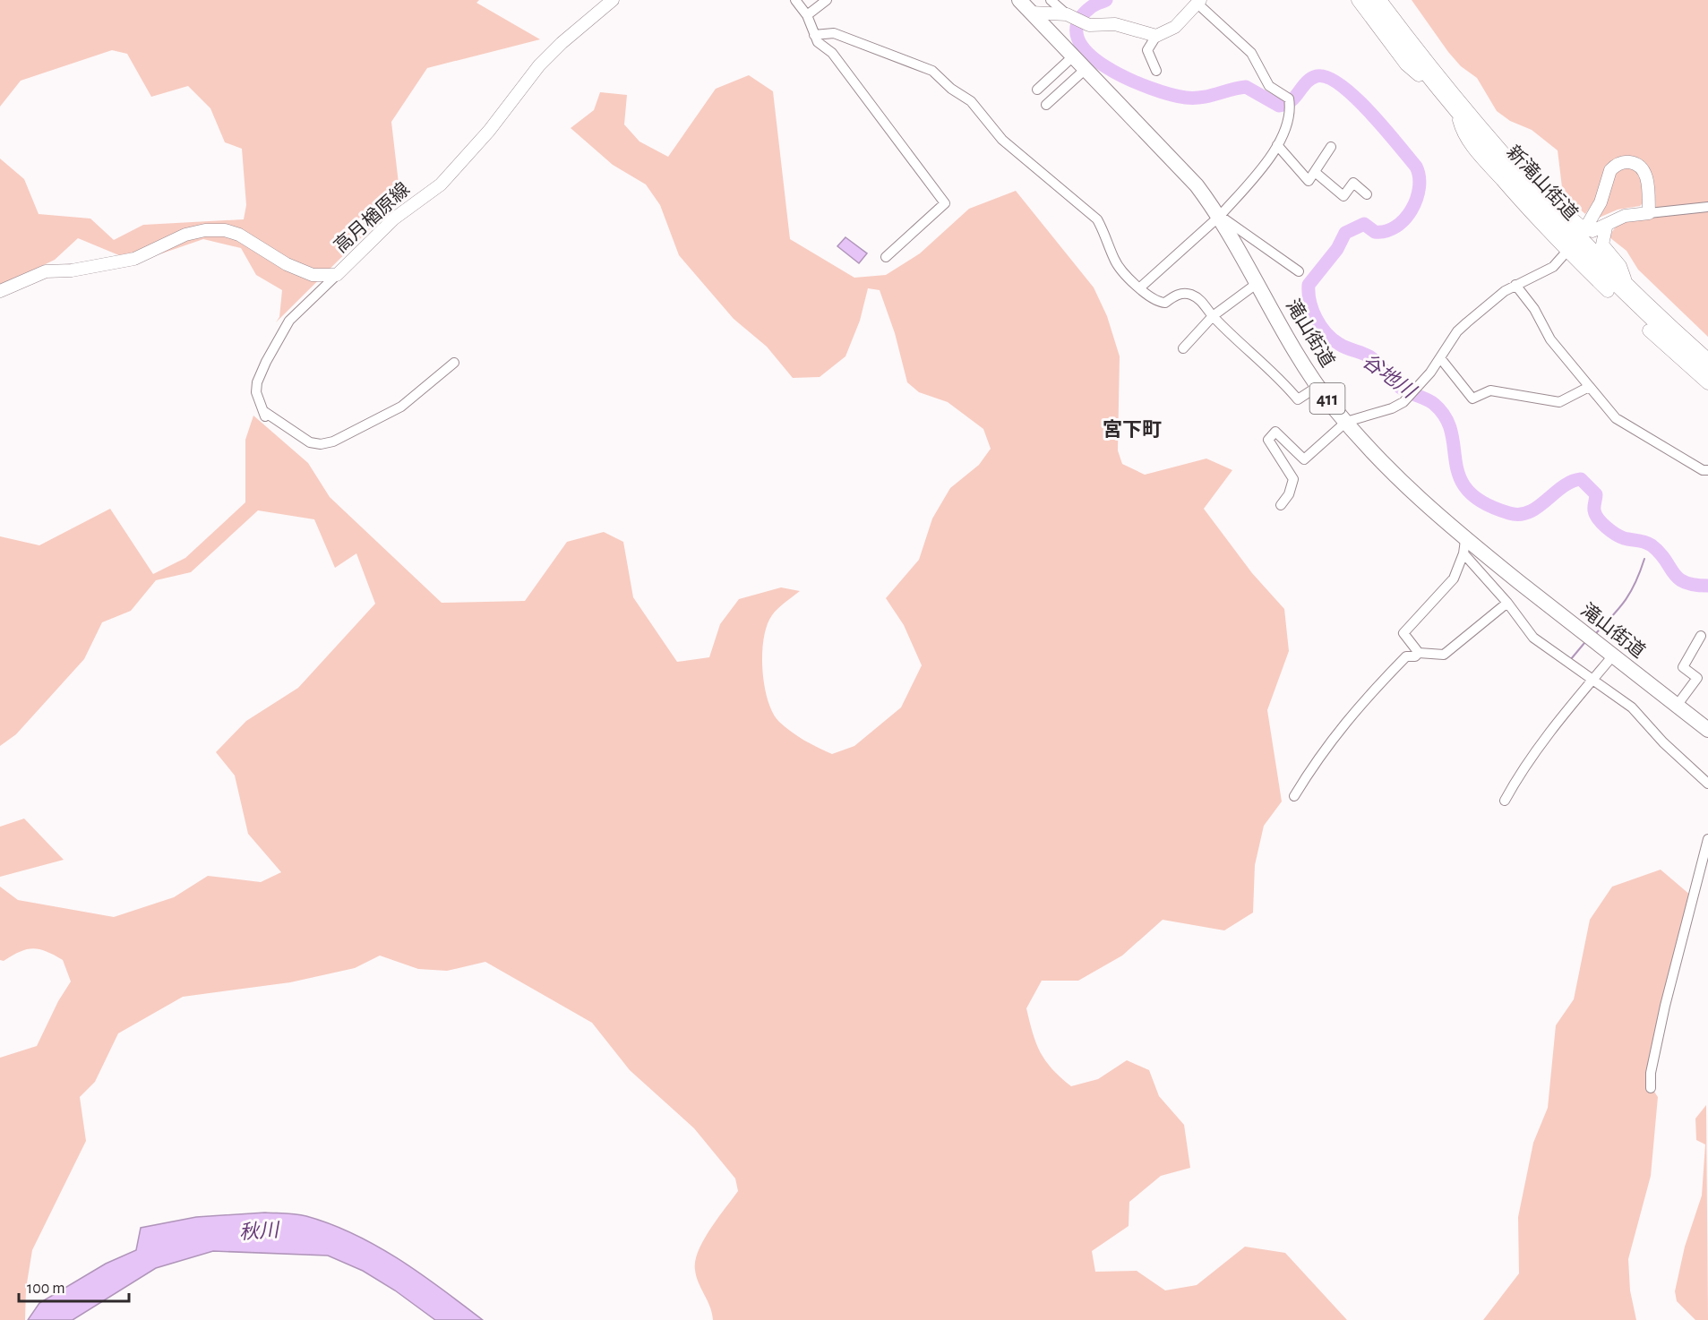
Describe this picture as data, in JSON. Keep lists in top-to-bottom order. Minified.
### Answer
{"streets":{"highway":["滝山街道","411"],"main road":["新滝山街道","高月楢原線"]},"districts":["宮下町"],"water":["谷地川","秋川"],"scale_bar":"100 m"}
